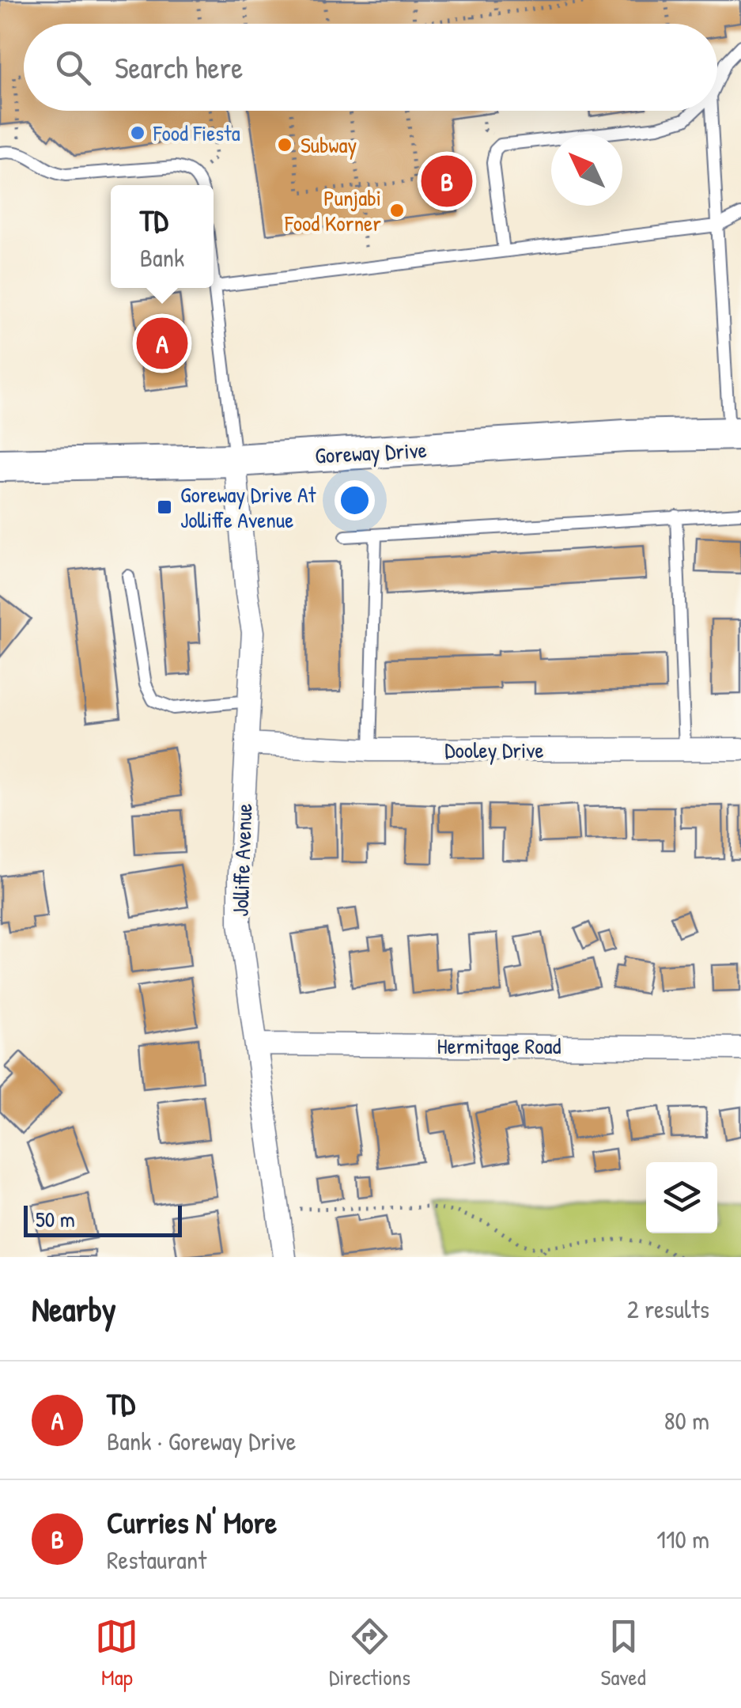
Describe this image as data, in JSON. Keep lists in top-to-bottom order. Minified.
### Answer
{"streets":{"main road":["Goreway Drive"],"street":["Dooley Drive","Jolliffe Avenue","Hermitage Road"]},"crossings":[["Goreway Drive","Jolliffe Avenue"],["Dooley Drive","Jolliffe Avenue"],["Jolliffe Avenue","Hermitage Road"]],"places":{"other":["Food Fiesta","Subway","Punjabi Food Korner"],"transit":["Goreway Drive At Jolliffe Avenue"]},"scale_bar":"50 m","north":"top left","page":{"search":"Search here","pins":["B","A"],"popup":["TD","Bank"],"scale":"50 m","heading":["Nearby","2 results"],"list":[{"mark":"A","name":"TD","note":"Bank · Goreway Drive","value":"80 m"},{"mark":"B","name":"Curries N' More","note":"Restaurant","value":"110 m"}],"nav":["Map","Directions","Saved"]}}
